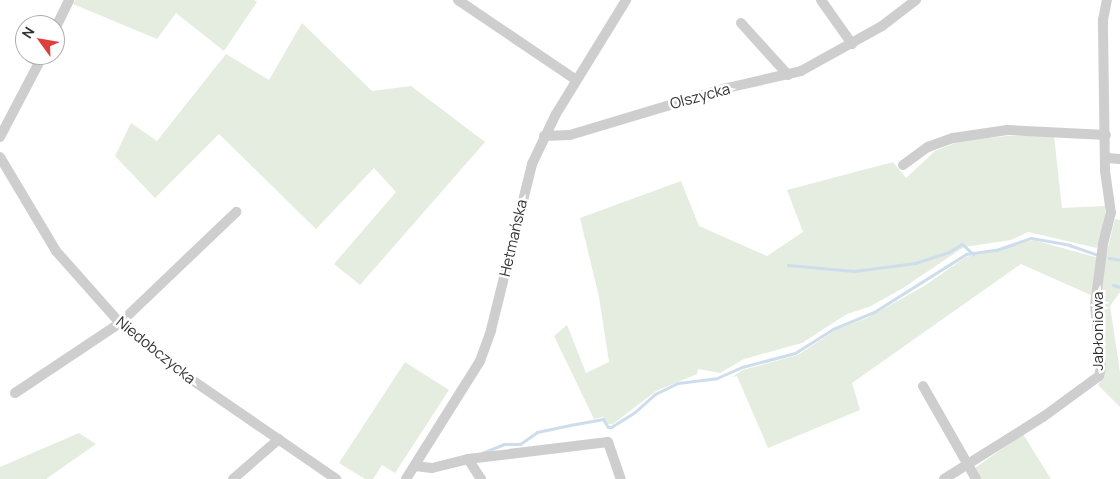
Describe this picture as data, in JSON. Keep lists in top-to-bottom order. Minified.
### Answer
{"streets":{"street":["Olszycka","Hetmańska","Jabłoniowa","Niedobczycka"]},"crossings":[["Olszycka","Hetmańska"]],"north":"top left"}
